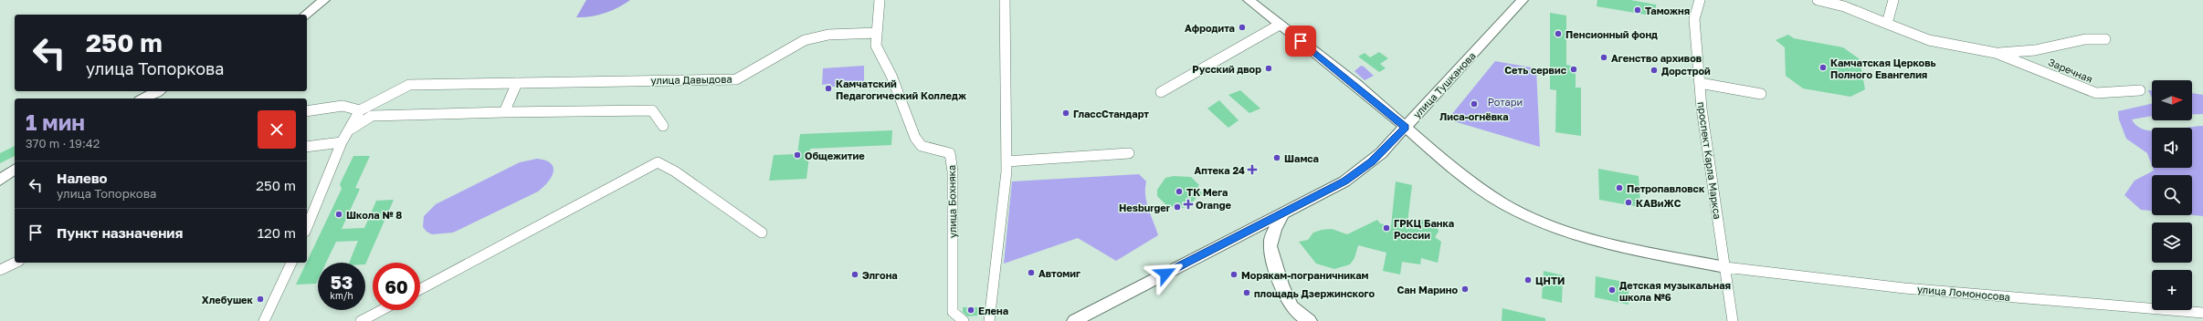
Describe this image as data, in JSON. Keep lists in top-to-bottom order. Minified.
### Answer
{"streets":{"main road":["улица Тушканова"],"street":["Заречная","улица Давыдова","проспект Карла Маркса","улица Бохняка","улица Ломоносова"]},"crossings":[["улица Давыдова","улица Бохняка"],["проспект Карла Маркса","улица Ломоносова"]],"parks":["Ротари"],"places":{"other":["Таможня","Афродита","Пенсионный фонд","Агенство архивов","Камчатская Церковь Полного Евангелия","Русский двор","Сеть сервис","Дорстрой","Камчатский Педагогический Колледж","Лиса-огнёвка","ГлассСтандарт","Общежитие","Шамса","Петропавловск","ТК Мега","КАВиЖС","Hesburger","Школа № 8","ГРКЦ Банка России","Автомиг","Элгона","Морякам-пограничникам","ЦНТИ","Сан Марино","Детская музыкальная школа №6","площадь Дзержинского","Хлебушек","Елена"],"health":["Аптека 24","Orange"]},"north":"right","page":{"turn":["250 m","улица Топоркова"],"map_buttons":"+","heading":["1 мин","370 m · 19:42"],"list":[{"name":"Налево","note":"улица Топоркова","value":"250 m"},{"name":"Пункт назначения","value":"120 m"}],"speed":"53 km/h","limit":"60"}}
